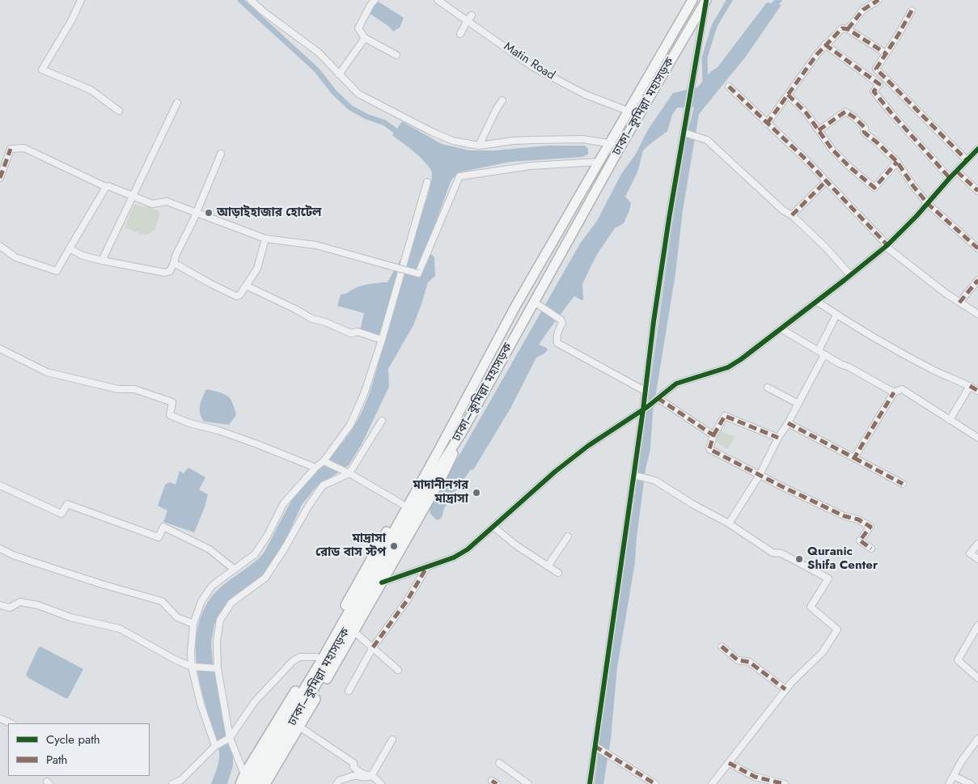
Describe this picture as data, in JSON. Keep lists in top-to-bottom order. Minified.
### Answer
{"streets":{"highway":["ঢাকা–কুমিল্লা মহাসড়ক"],"street":["Matin Road"]},"crossings":[["Matin Road","ঢাকা–কুমিল্লা মহাসড়ক"]],"places":["আড়াইহাজার হোটেল","মাদানীনগর মাদ্রাসা","মাদ্রাসা রোড বাস স্টপ","Quranic Shifa Center"],"legend":["Cycle path","Path"]}
